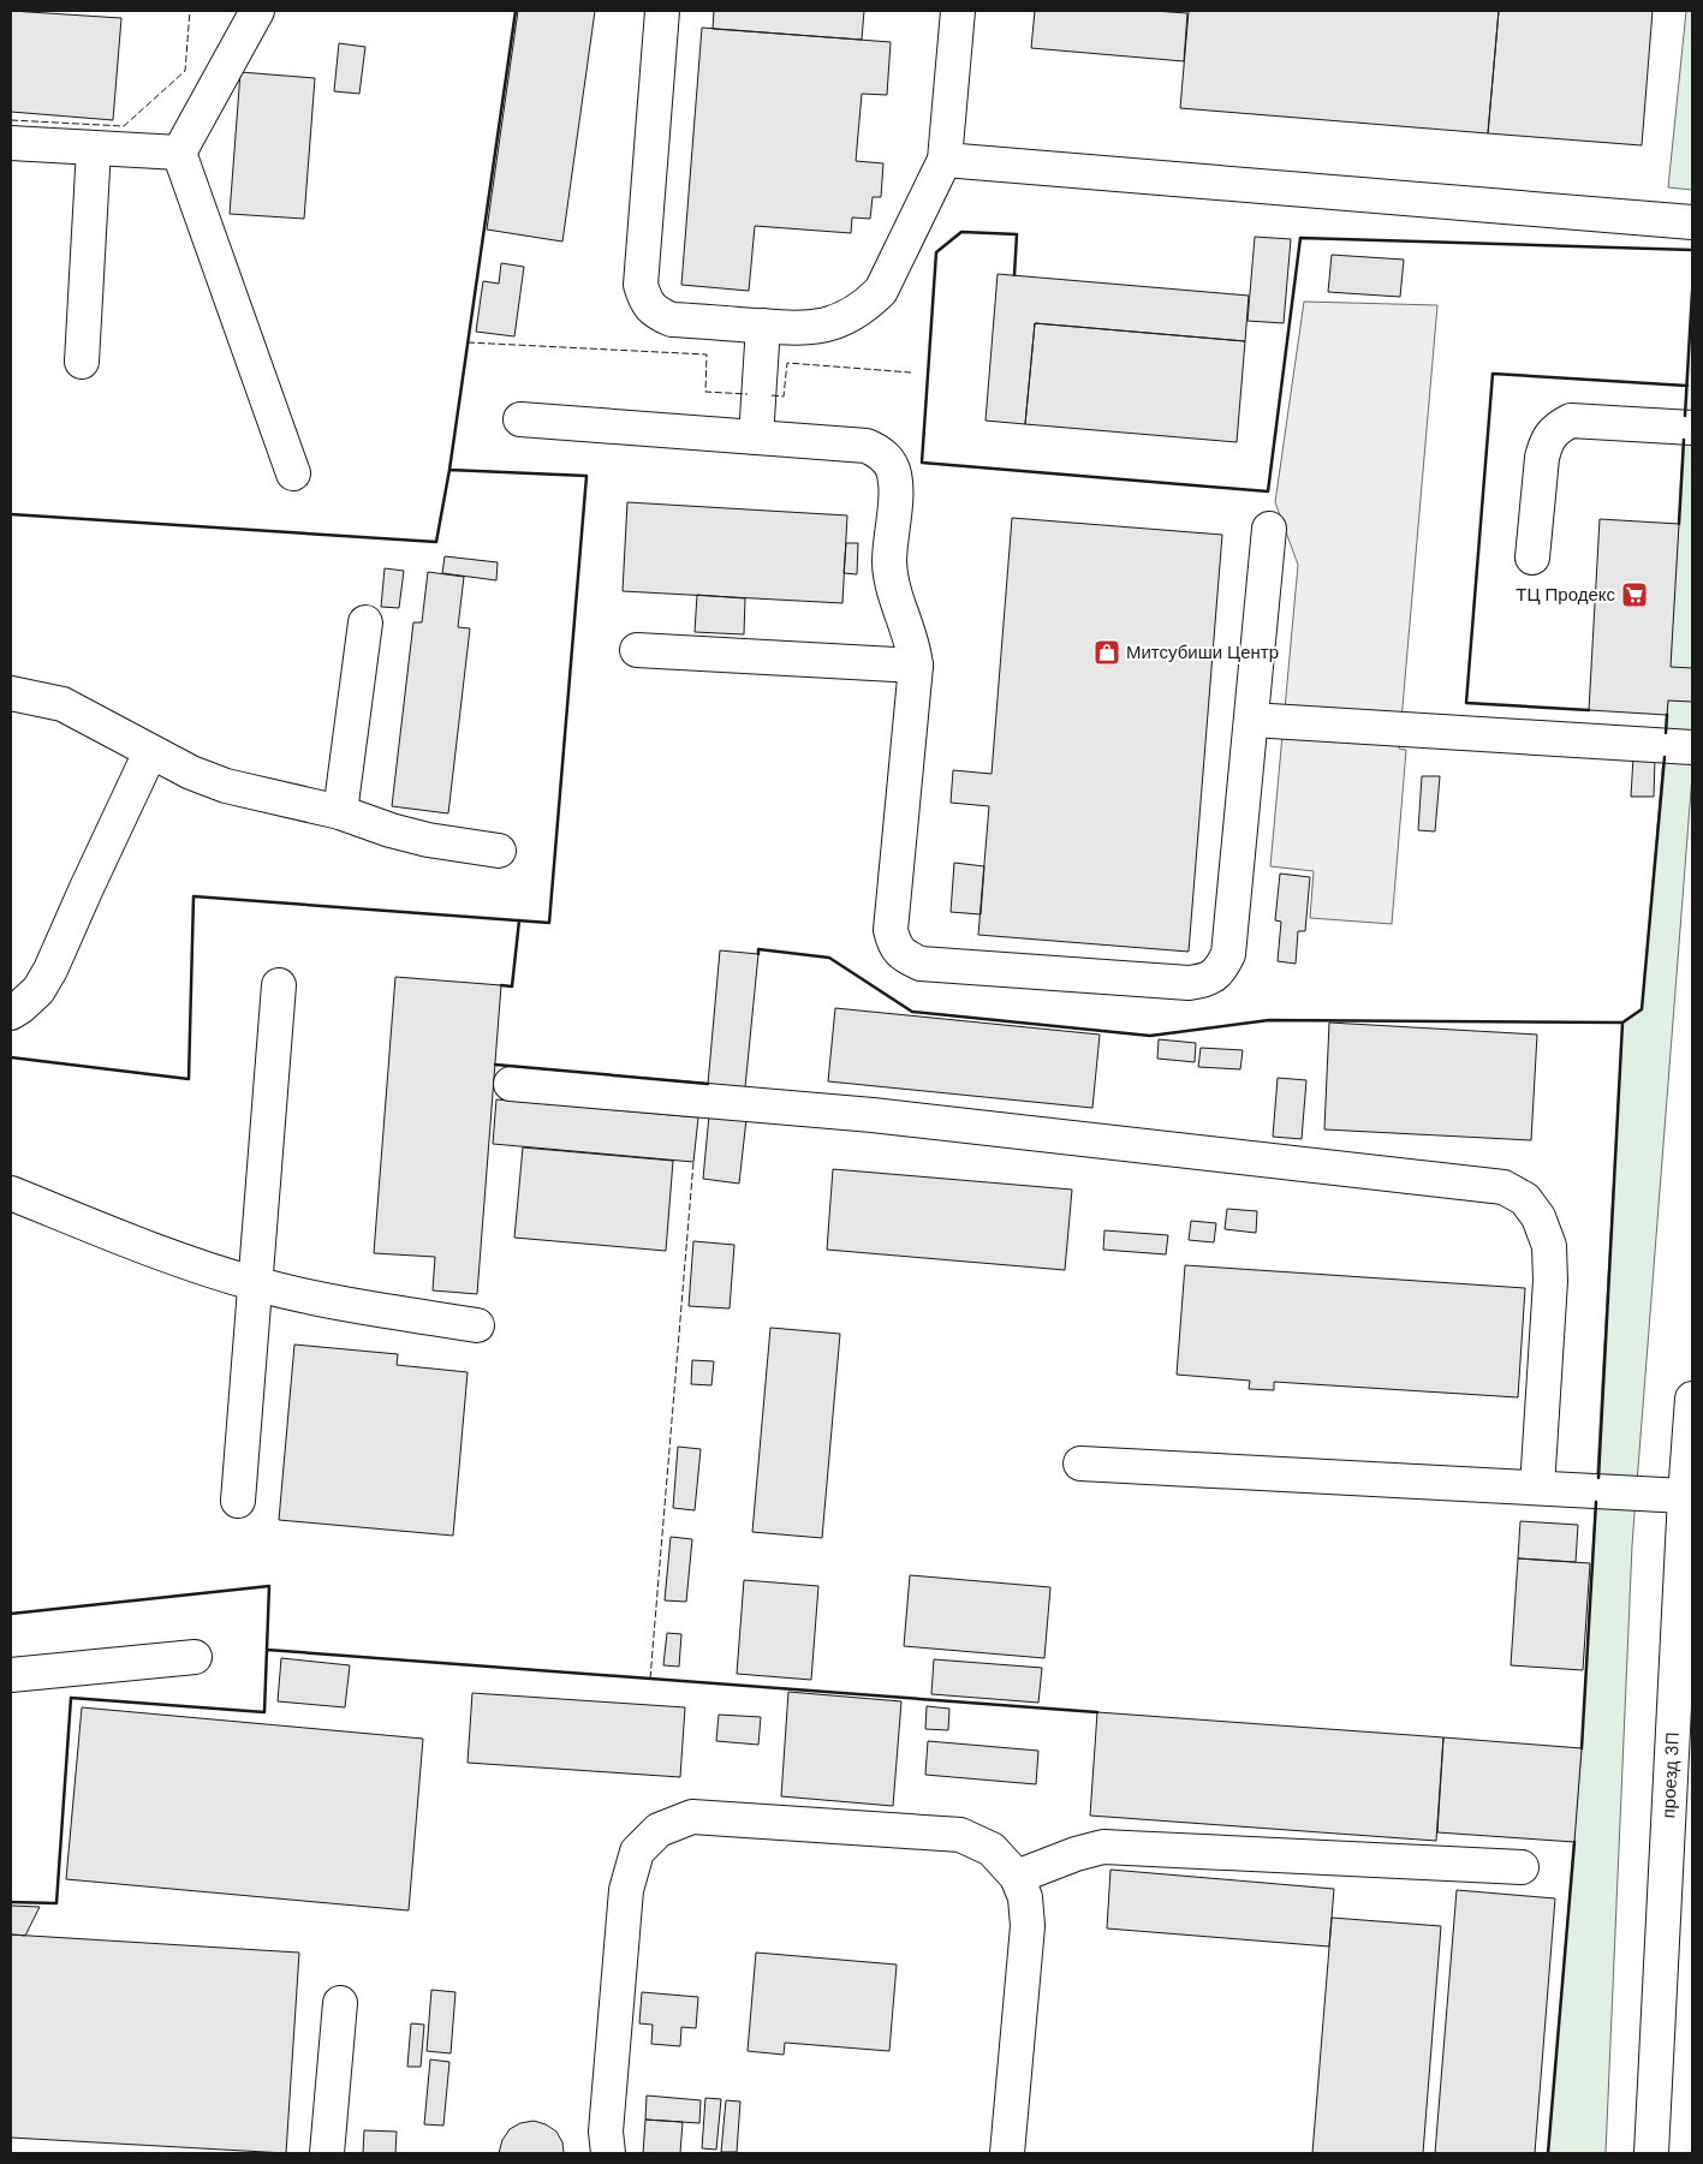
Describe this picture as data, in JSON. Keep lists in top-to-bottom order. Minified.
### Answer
{"streets":{"street":["проезд 3П"]},"places":{"supermarket":["ТЦ Продекс"],"shop":["Митсубиши Центр"]}}
